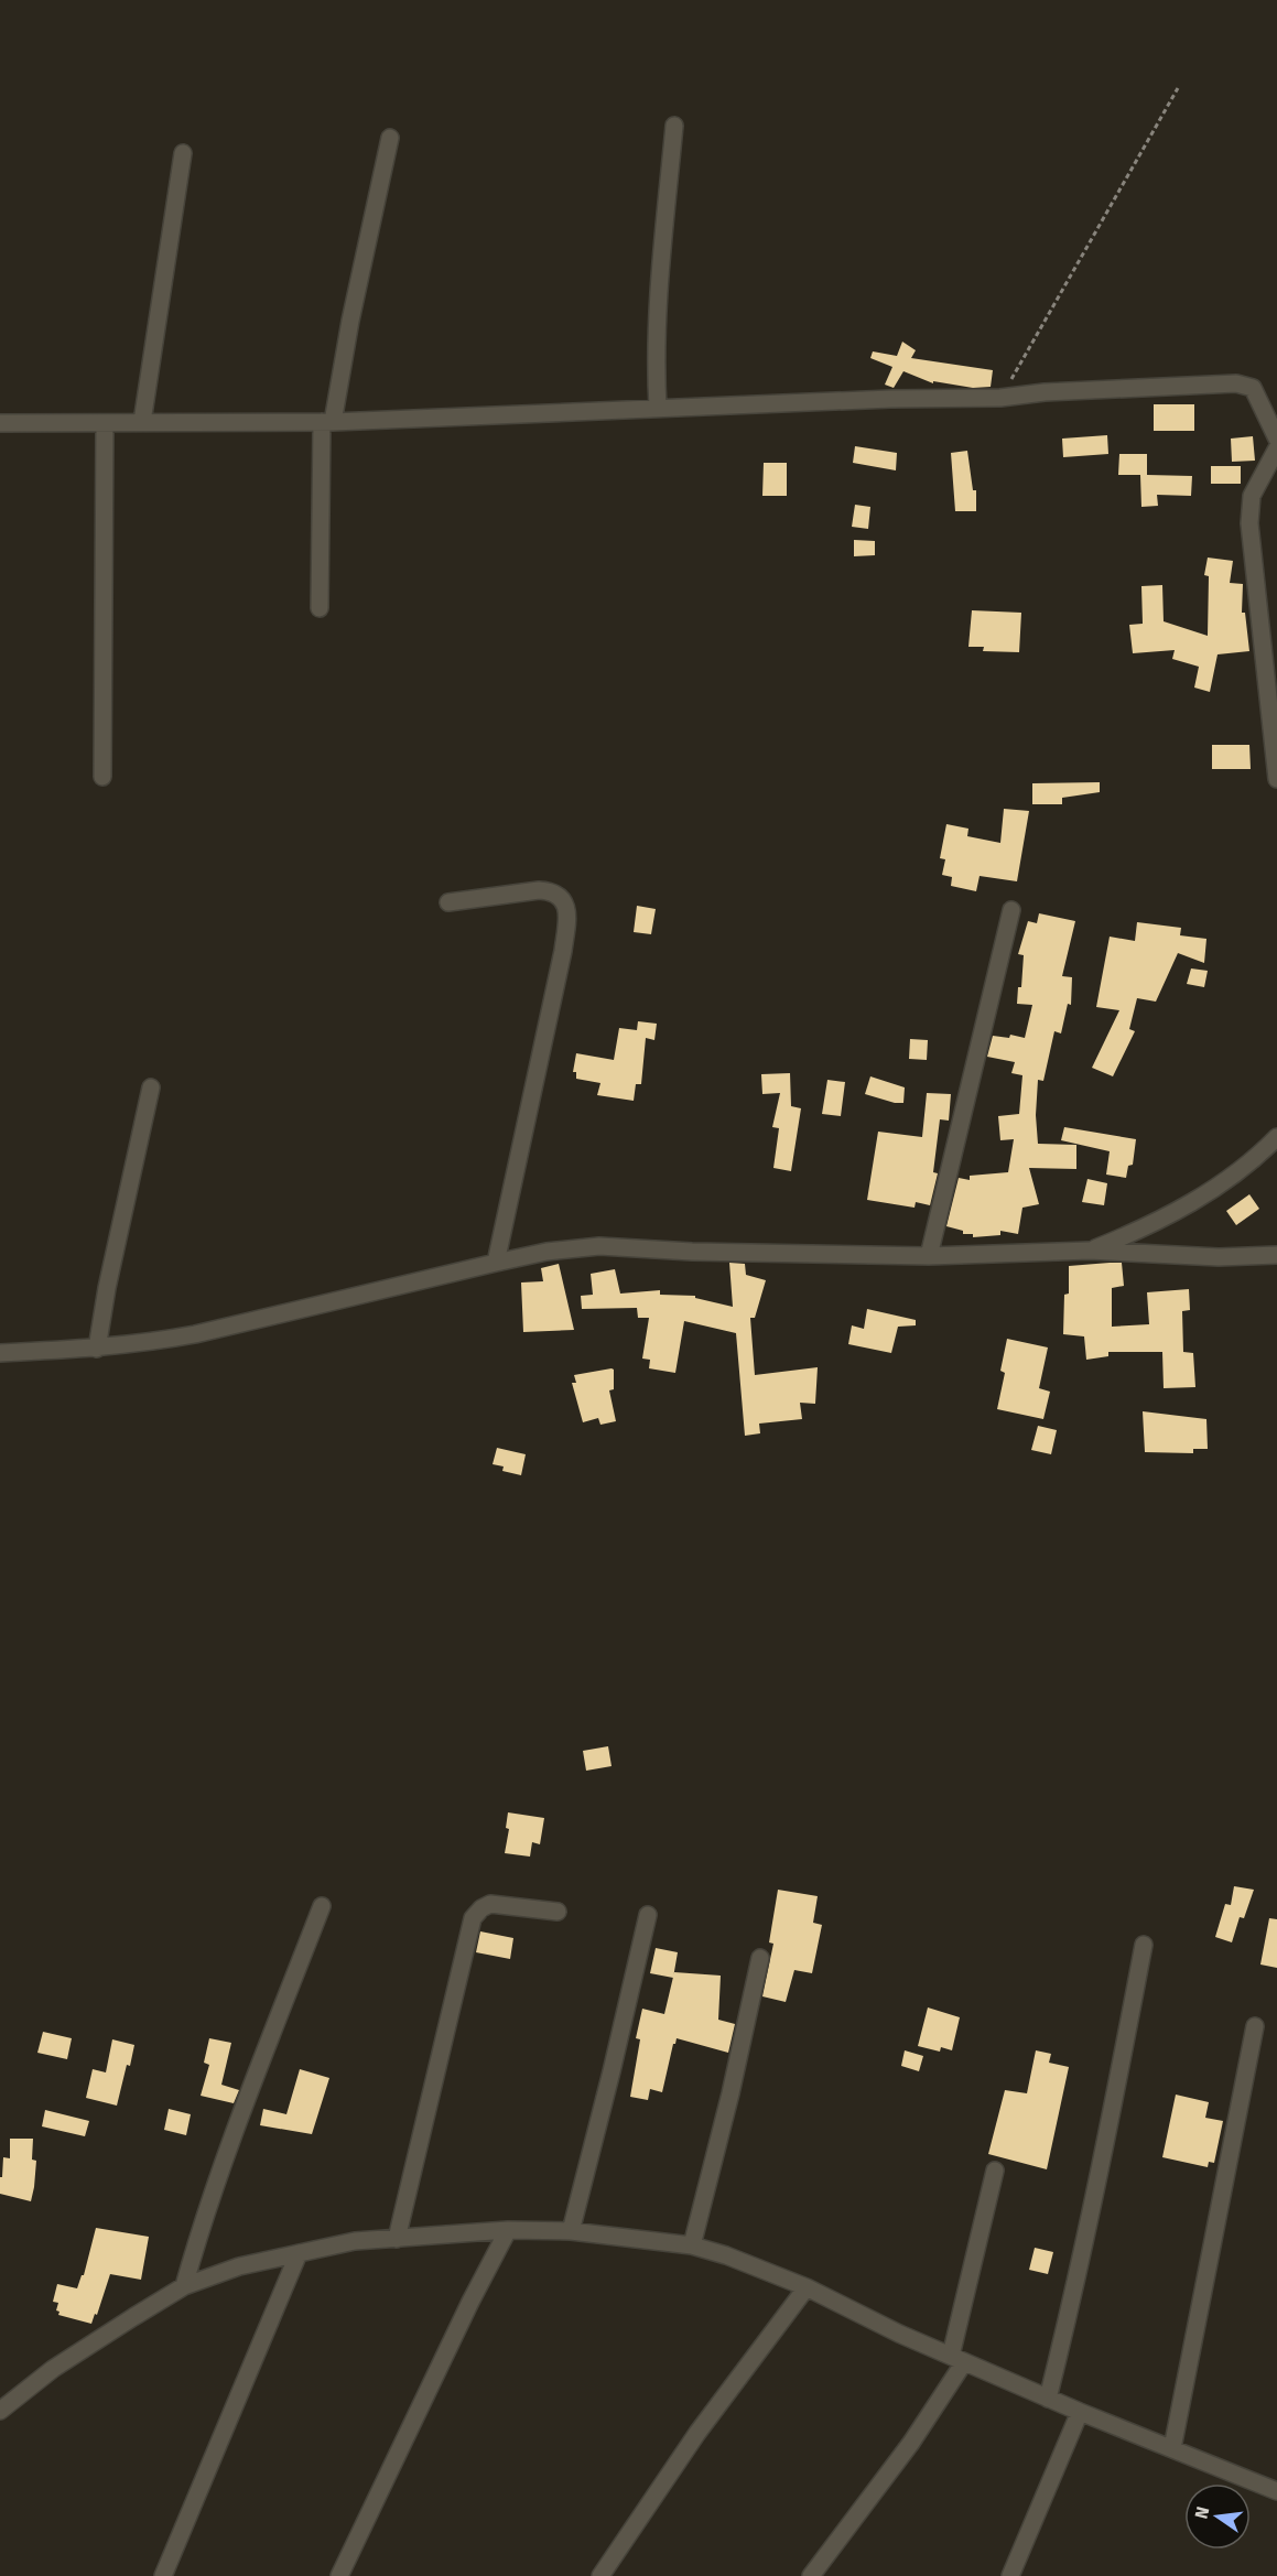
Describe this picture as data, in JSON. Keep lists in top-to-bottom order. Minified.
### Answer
{"north":"left"}
